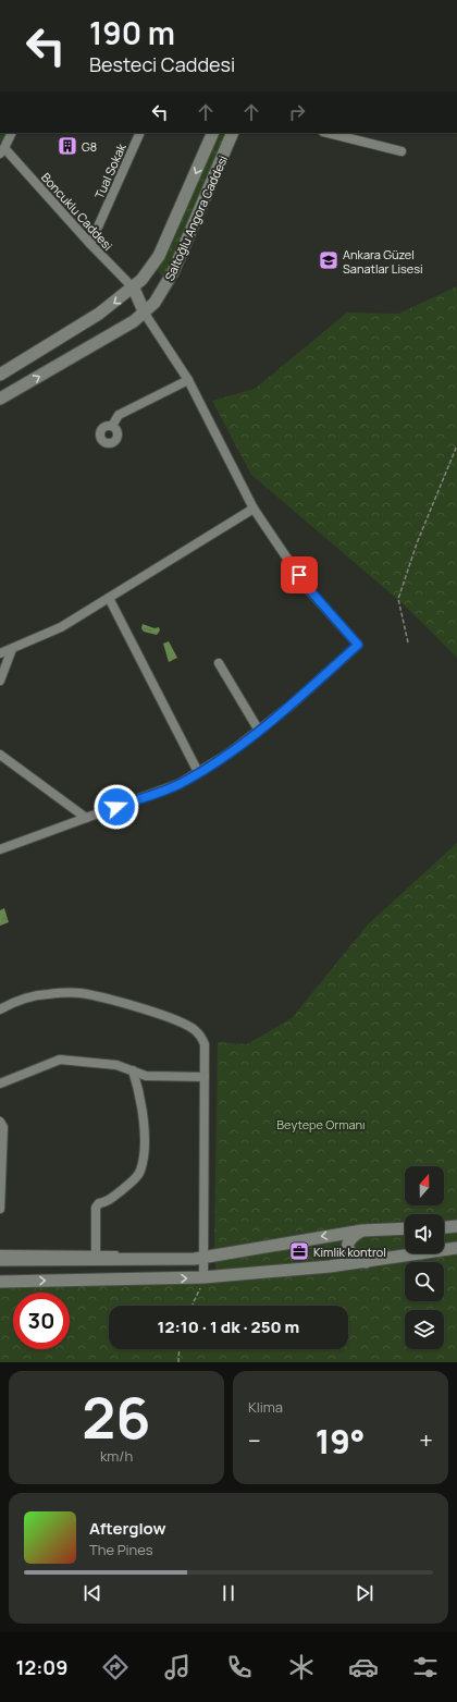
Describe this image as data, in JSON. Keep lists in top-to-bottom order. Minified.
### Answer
{"streets":{"main road":["Saltoğlu Angora Caddesi"],"street":["Tual Sokak","Boncuklu Caddesi"]},"crossings":[["Tual Sokak","Boncuklu Caddesi"],["Boncuklu Caddesi","Saltoğlu Angora Caddesi"]],"parks":["Beytepe Ormanı"],"places":{"building":["G8"],"school or university":["Ankara Güzel Sanatlar Lisesi"],"office":["Kimlik kontrol"]},"north":"top","page":{"turn":["190 m","Besteci Caddesi"],"limit":"30","trip":"12:10 · 1 dk · 250 m","tile":[["26","km/h"],"Klima"],"heat":["−","19°","+"],"song":["Afterglow","The Pines"],"tabs":"12:09"}}
